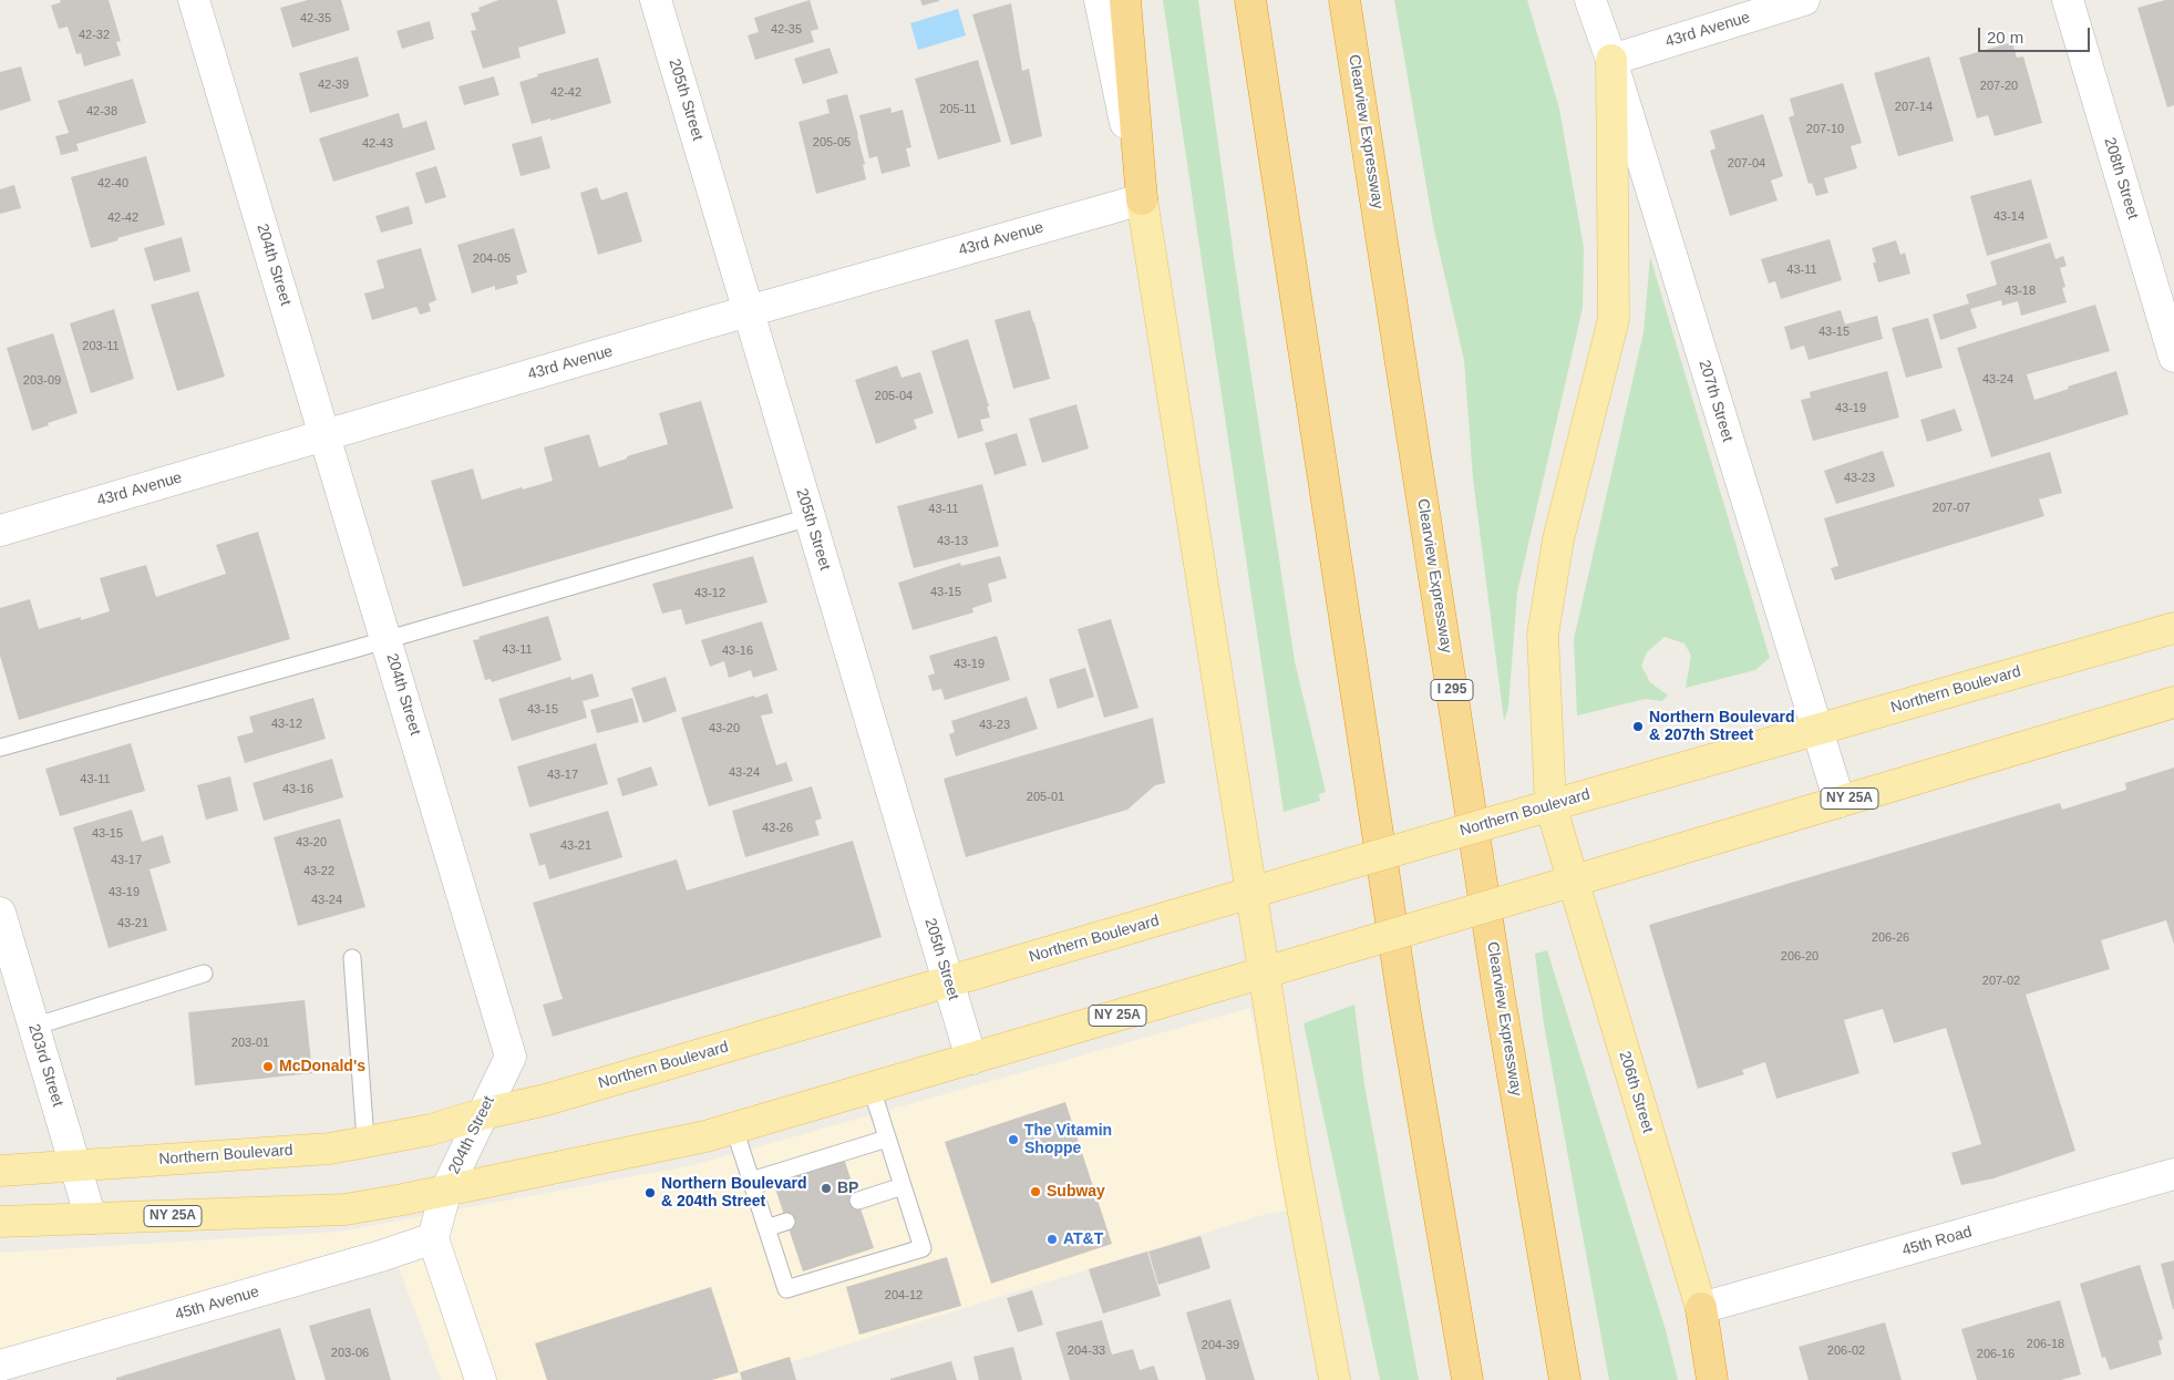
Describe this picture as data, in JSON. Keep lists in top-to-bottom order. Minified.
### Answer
{"streets":{"highway":["Clearview Expressway","I 295"],"main road":["Northern Boulevard","NY 25A","206th Street"],"street":["43rd Avenue","205th Street","208th Street","204th Street","207th Street","203rd Street","45th Road","45th Avenue"]},"crossings":[["43rd Avenue","205th Street"],["43rd Avenue","204th Street"],["43rd Avenue","207th Street"],["43rd Avenue","206th Street"],["205th Street","Northern Boulevard"],["205th Street","NY 25A"],["204th Street","Northern Boulevard"],["204th Street","NY 25A"],["204th Street","45th Avenue"],["207th Street","Northern Boulevard"],["207th Street","NY 25A"],["207th Street","206th Street"],["Northern Boulevard","203rd Street"],["Northern Boulevard","206th Street"],["NY 25A","203rd Street"],["NY 25A","206th Street"],["206th Street","45th Road"]],"places":["Northern Boulevard & 207th Street","McDonald's","The Vitamin Shoppe","BP","Subway","Northern Boulevard & 204th Street","AT&T"],"house_numbers":["42-35","42-35","42-32","42-39","207-20","42-42","207-14","205-11","42-38","207-10","205-05","42-43","207-04","42-40","43-14","42-42","204-05","43-11","43-18","43-15","203-11","43-24","203-09","205-04","43-19","43-23","207-07","43-11","43-13","43-15","43-12","43-11","43-16","43-19","43-15","43-12","43-23","43-20","43-24","43-17","43-11","43-16","205-01","43-26","43-15","43-20","43-21","43-17","43-22","43-19","43-24","43-21","206-26","206-20","207-02","203-01","204-12","206-18","204-39","204-33","206-02","203-06","206-16"],"scale_bar":"20 m"}
